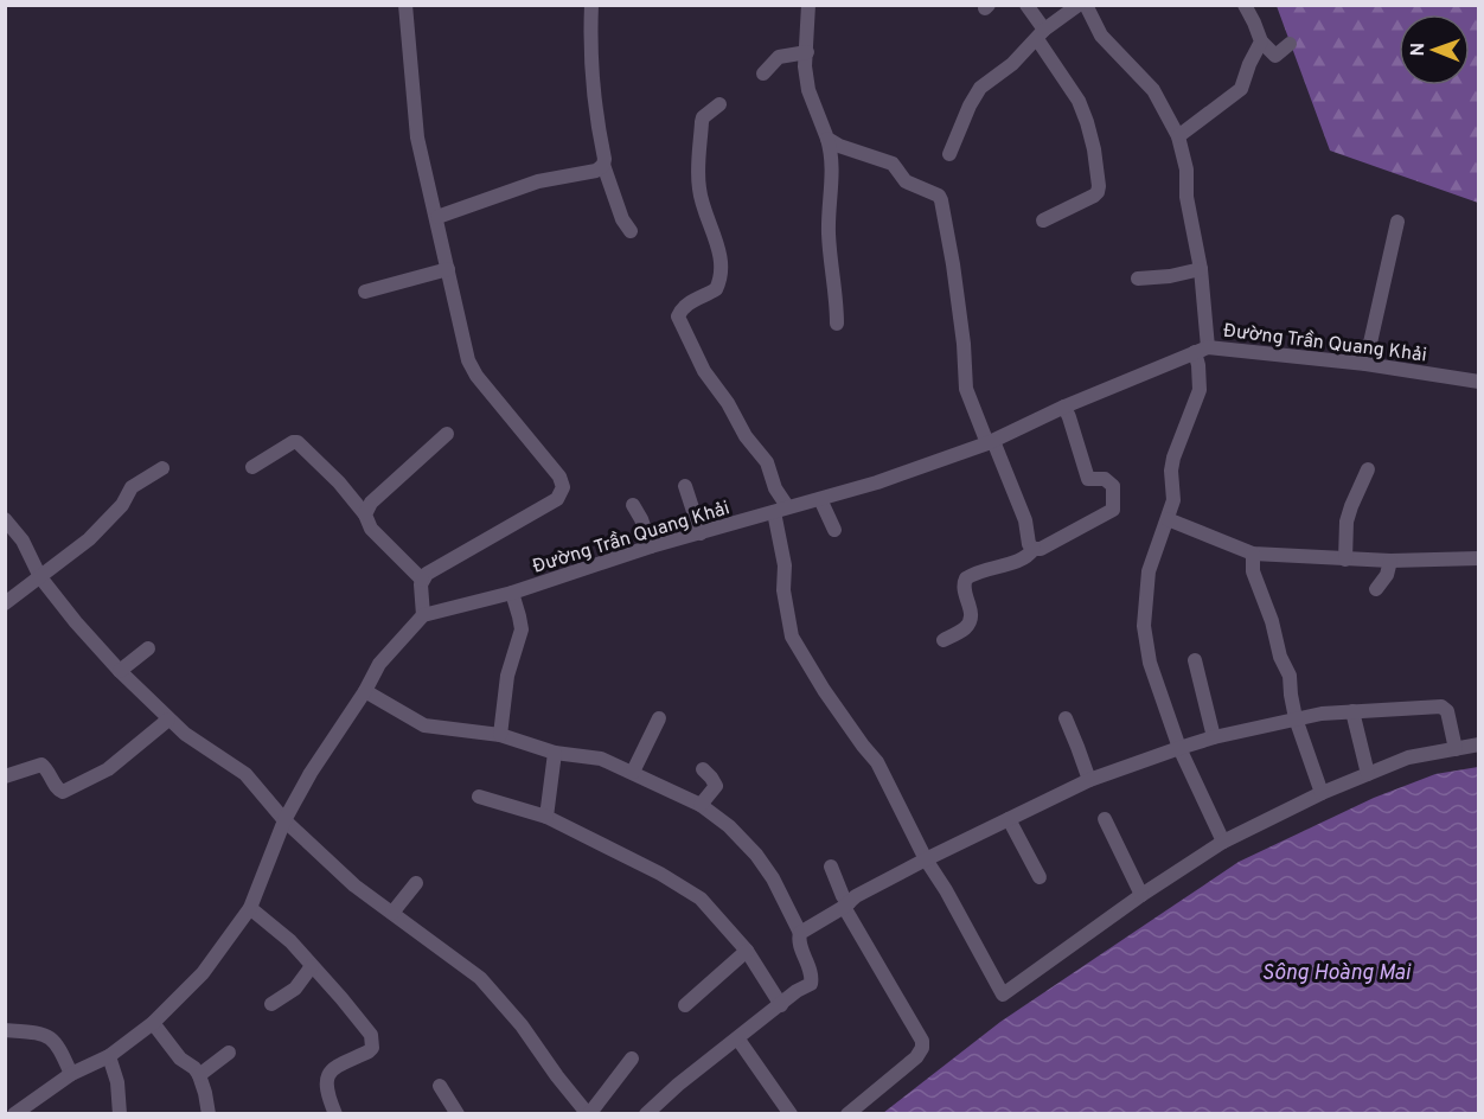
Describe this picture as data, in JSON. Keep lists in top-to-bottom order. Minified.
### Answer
{"streets":{"street":["Đường Trần Quang Khải"]},"water":["Sông Hoàng Mai"],"north":"left"}
